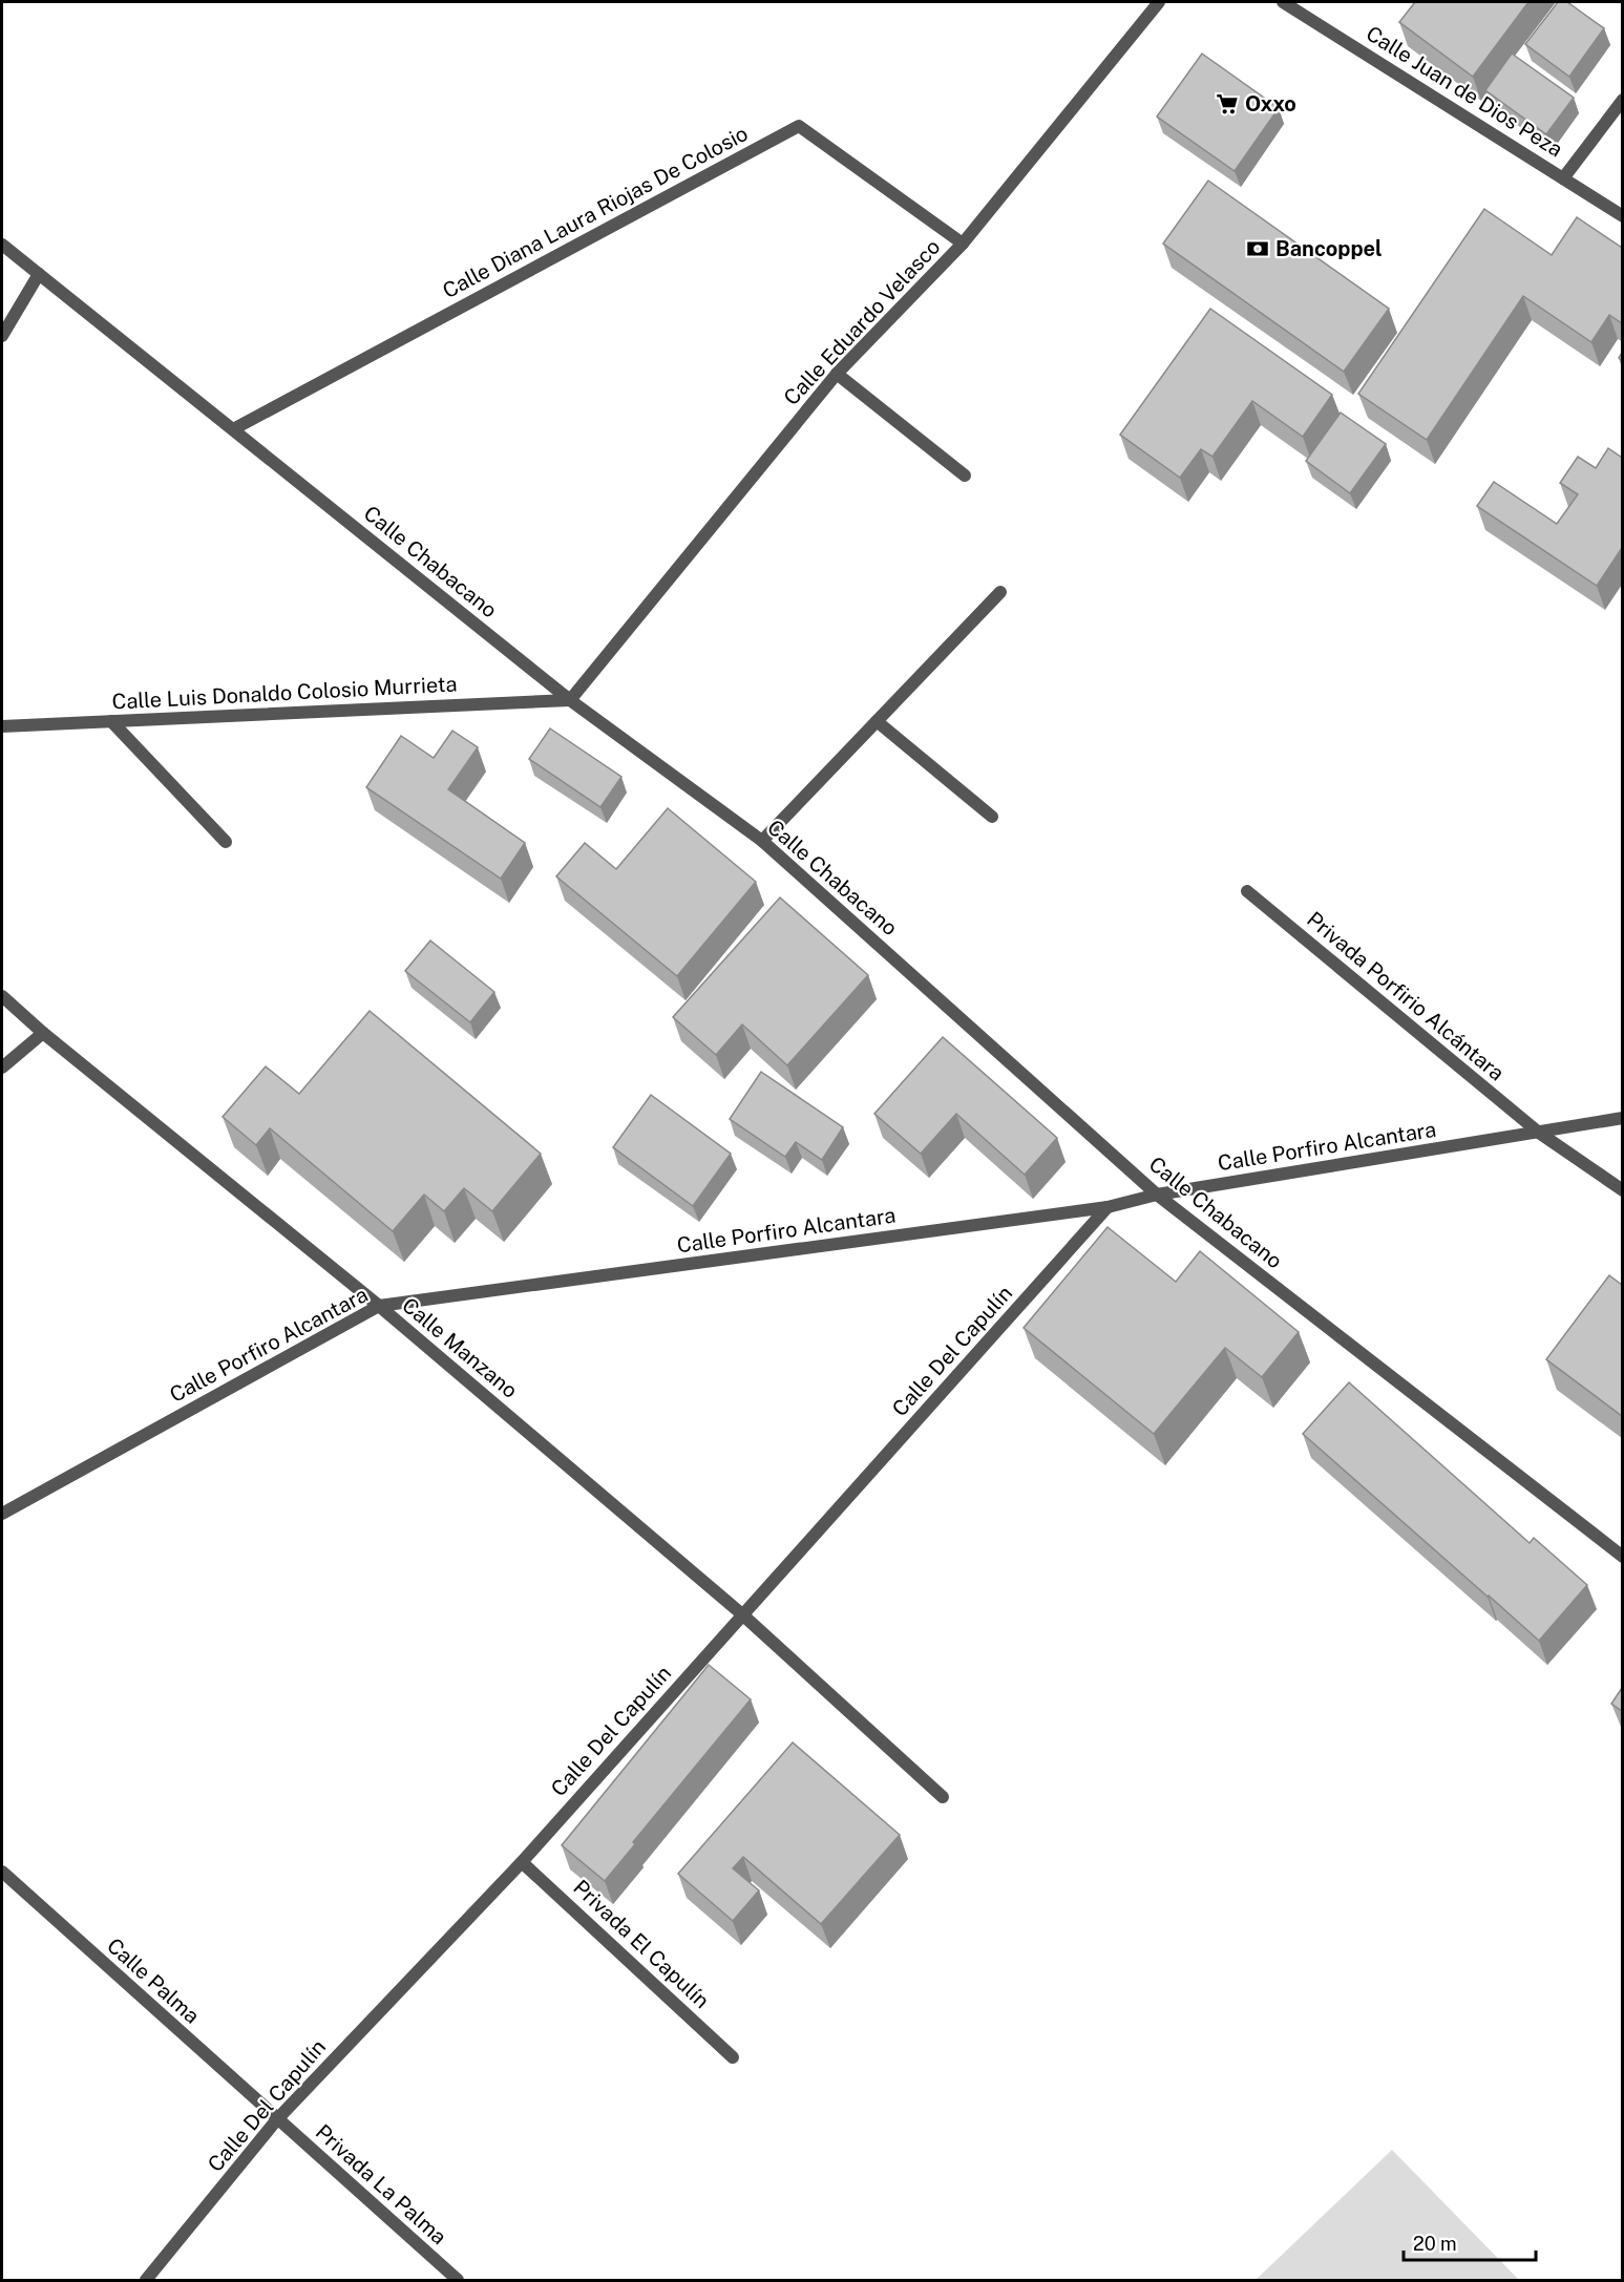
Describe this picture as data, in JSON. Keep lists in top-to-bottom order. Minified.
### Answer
{"streets":{"street":["Calle Juan de Dios Peza","Calle Diana Laura Riojas De Colosio","Calle Eduardo Velasco","Calle Chabacano","Calle Luis Donaldo Colosio Murrieta","Privada Porfirio Alcántara","Calle Porfiro Alcantara","Calle Manzano","Calle Del Capulín","Privada El Capulín","Calle Palma","Privada La Palma"]},"crossings":[["Calle Diana Laura Riojas De Colosio","Calle Eduardo Velasco"],["Calle Diana Laura Riojas De Colosio","Calle Chabacano"],["Calle Eduardo Velasco","Calle Chabacano"],["Calle Eduardo Velasco","Calle Luis Donaldo Colosio Murrieta"],["Calle Chabacano","Calle Luis Donaldo Colosio Murrieta"],["Calle Chabacano","Calle Porfiro Alcantara"],["Privada Porfirio Alcántara","Calle Porfiro Alcantara"],["Calle Porfiro Alcantara","Calle Manzano"],["Calle Porfiro Alcantara","Calle Del Capulín"],["Calle Manzano","Calle Del Capulín"],["Calle Del Capulín","Privada El Capulín"],["Calle Del Capulín","Calle Palma"],["Calle Del Capulín","Privada La Palma"],["Calle Palma","Privada La Palma"]],"places":{"supermarket":["Oxxo"],"bank":["Bancoppel"]},"scale_bar":"20 m"}
